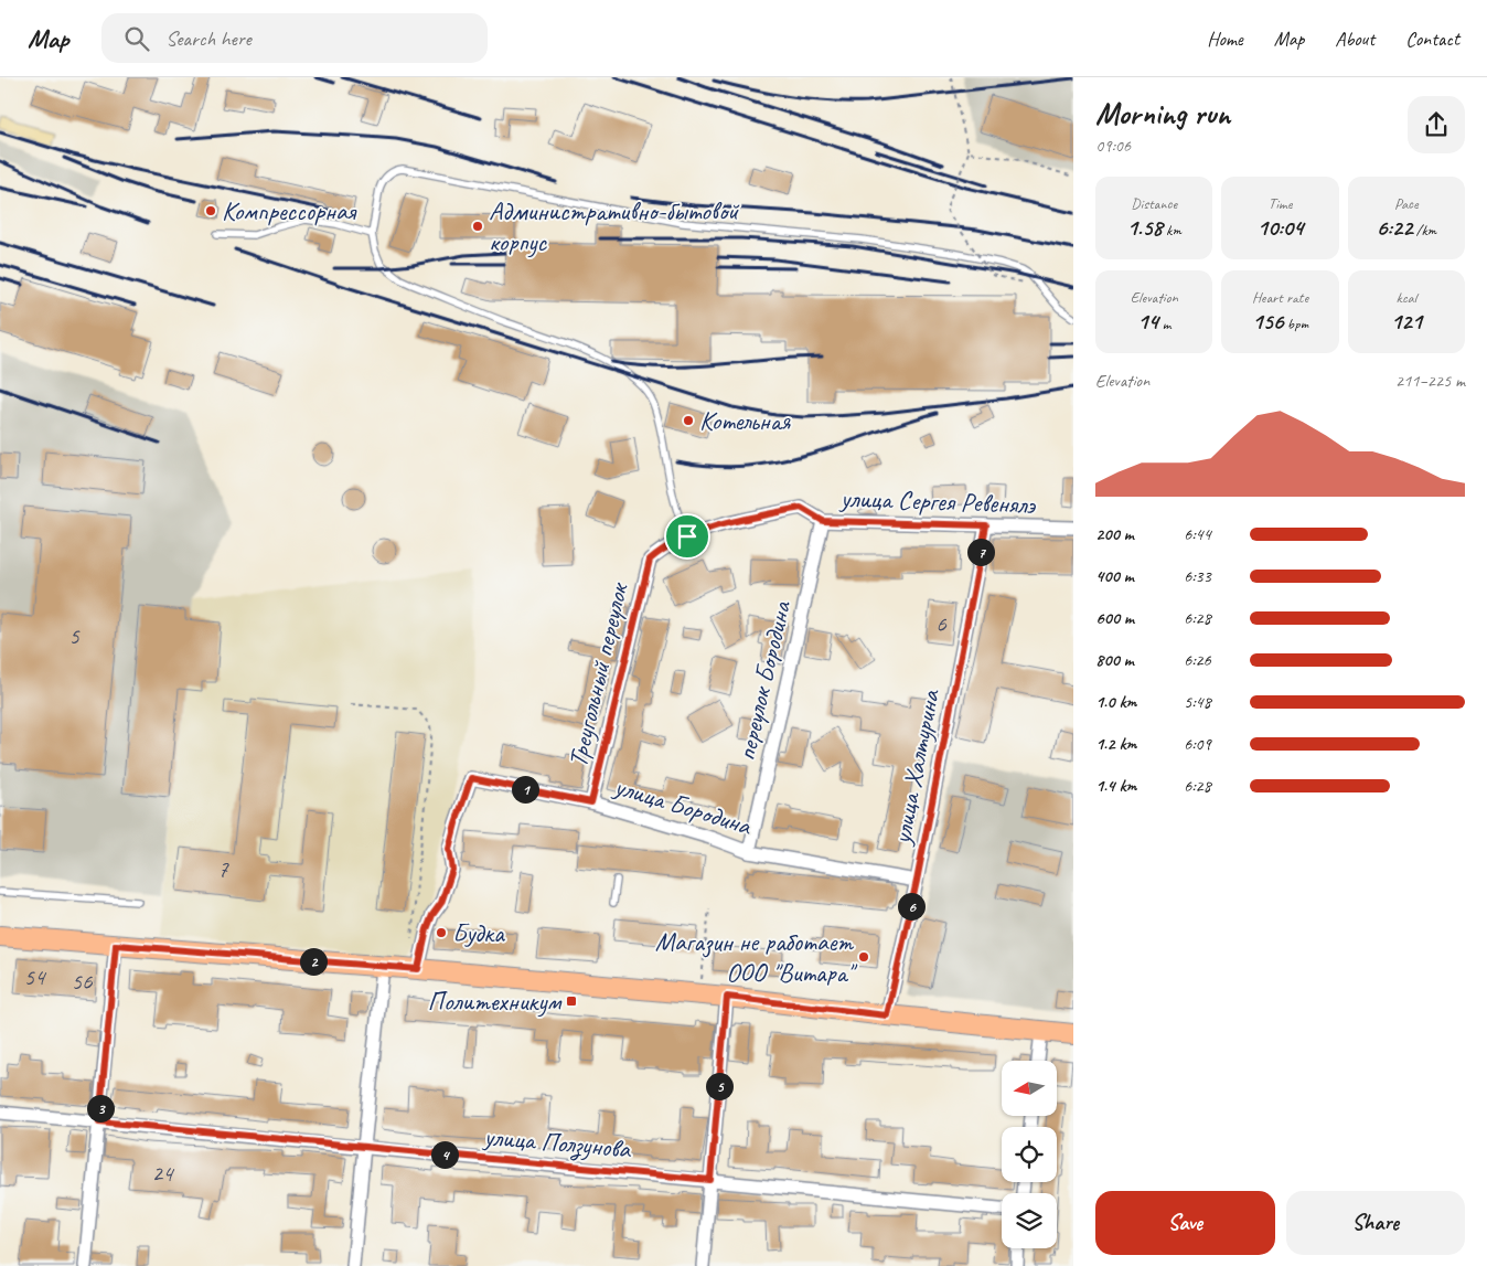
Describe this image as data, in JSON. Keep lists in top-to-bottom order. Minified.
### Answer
{"streets":{"street":["улица Сергея Ревенялэ","Треугольный переулок","переулок Бородина","улица Халтурина","улица Бородина","улица Ползунова"]},"crossings":[["улица Сергея Ревенялэ","Треугольный переулок"],["улица Сергея Ревенялэ","переулок Бородина"],["улица Сергея Ревенялэ","улица Халтурина"],["Треугольный переулок","улица Бородина"],["переулок Бородина","улица Бородина"],["улица Халтурина","улица Бородина"]],"places":{"other":["Компрессорная","Административно-бытовой корпус","Котельная","Будка","Магазин не работает ООО \"Витара\""],"transit":["Политехникум"]},"house_numbers":["6","5","7","54","56","24"],"north":"left","page":{"header":"Map","search":"Search here","nav":["Home","Map","About","Contact"],"heading":["Morning run","09:06"],"stats":[["Distance","1.58 km"],["Time","10:04"],["Pace","6:22 /km"],["Elevation","14 m"],["Heart rate","156 bpm"],["kcal","121"]],"chart":["Elevation","211–225 m"],"list":[{"name":"200 m","note":"6:44"},{"name":"400 m","note":"6:33"},{"name":"600 m","note":"6:28"},{"name":"800 m","note":"6:26"},{"name":"1.0 km","note":"5:48"},{"name":"1.2 km","note":"6:09"},{"name":"1.4 km","note":"6:28"}],"pins":["7","1","6","2","5","3","4"],"buttons":["Save","Share"]}}
